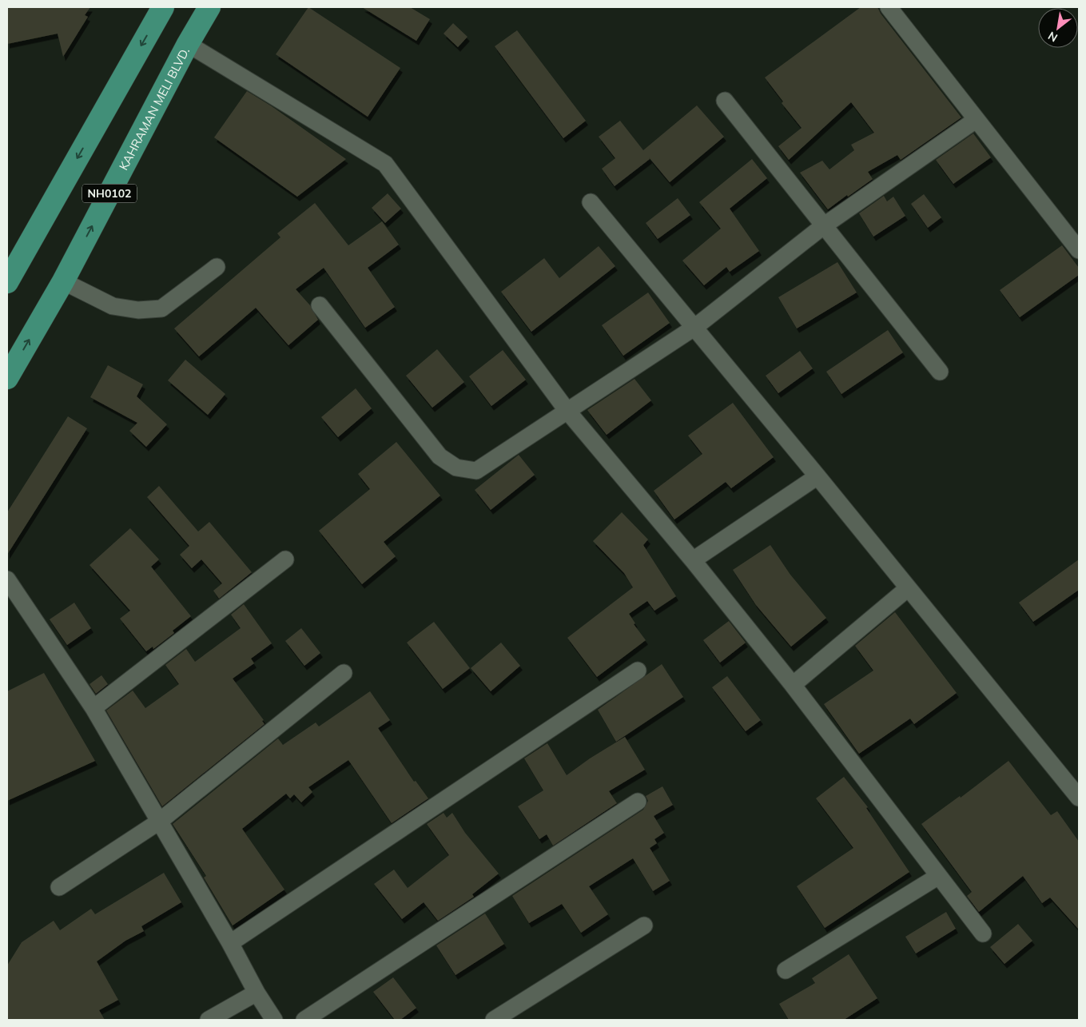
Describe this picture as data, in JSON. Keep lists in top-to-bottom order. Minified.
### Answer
{"streets":{"highway":["KAHRAMAN MELI BLVD.","NH0102"]},"north":"bottom left"}
